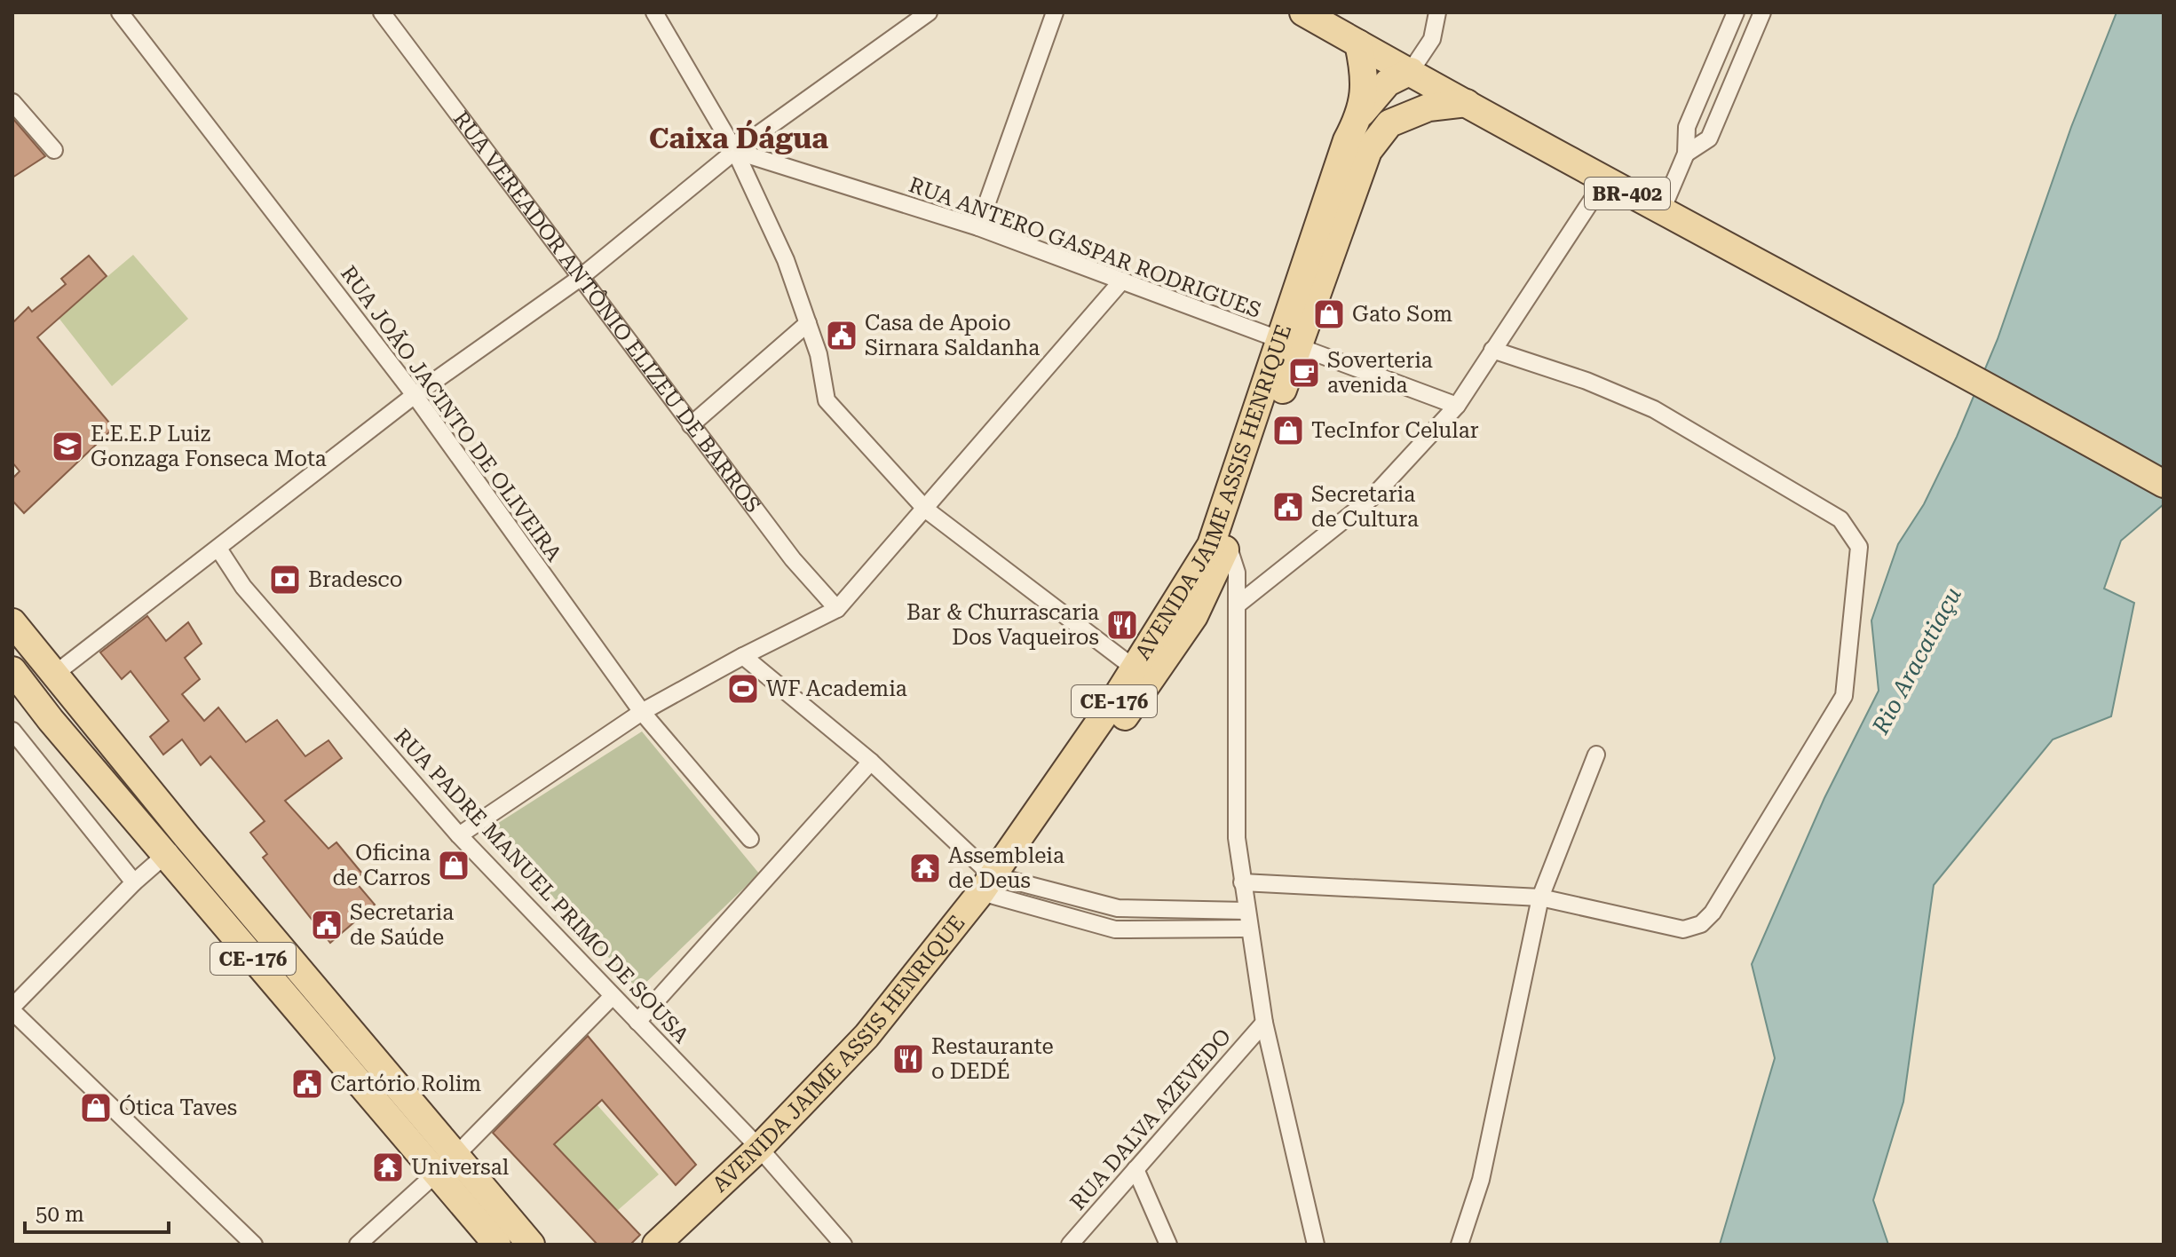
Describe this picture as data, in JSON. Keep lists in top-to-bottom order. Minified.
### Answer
{"streets":{"main road":["BR-402","AVENIDA JAIME ASSIS HENRIQUE","CE-176"],"street":["RUA ANTERO GASPAR RODRIGUES","RUA VEREADOR ANTÔNIO ELIZEU DE BARROS","RUA JOÃO JACINTO DE OLIVEIRA","RUA PADRE MANUEL PRIMO DE SOUSA","RUA DALVA AZEVEDO"]},"crossings":[["BR-402","AVENIDA JAIME ASSIS HENRIQUE"],["RUA ANTERO GASPAR RODRIGUES","AVENIDA JAIME ASSIS HENRIQUE"],["RUA ANTERO GASPAR RODRIGUES","CE-176"],["AVENIDA JAIME ASSIS HENRIQUE","CE-176"],["AVENIDA JAIME ASSIS HENRIQUE","RUA PADRE MANUEL PRIMO DE SOUSA"],["CE-176","RUA PADRE MANUEL PRIMO DE SOUSA"]],"districts":["Caixa D´água"],"water":["Rio Aracatiaçu"],"places":{"shop":["Gato Som","TecInfor Celular","Oficina de Carros","Ótica Taves"],"public building":["Casa de Apoio Sirnara Saldanha","Secretaria de Cultura","Secretaria de Saúde","Cartório Rolim"],"cafe":["Soverteria avenida"],"school or university":["E.E.E.P Luiz Gonzaga Fonseca Mota"],"bank":["Bradesco"],"restaurant":["Bar & Churrascaria Dos Vaqueiros","Restaurante o DEDÉ"],"sports":["WF Academia"],"temple":["Assembleia de Deus","Universal"]},"scale_bar":"50 m"}
